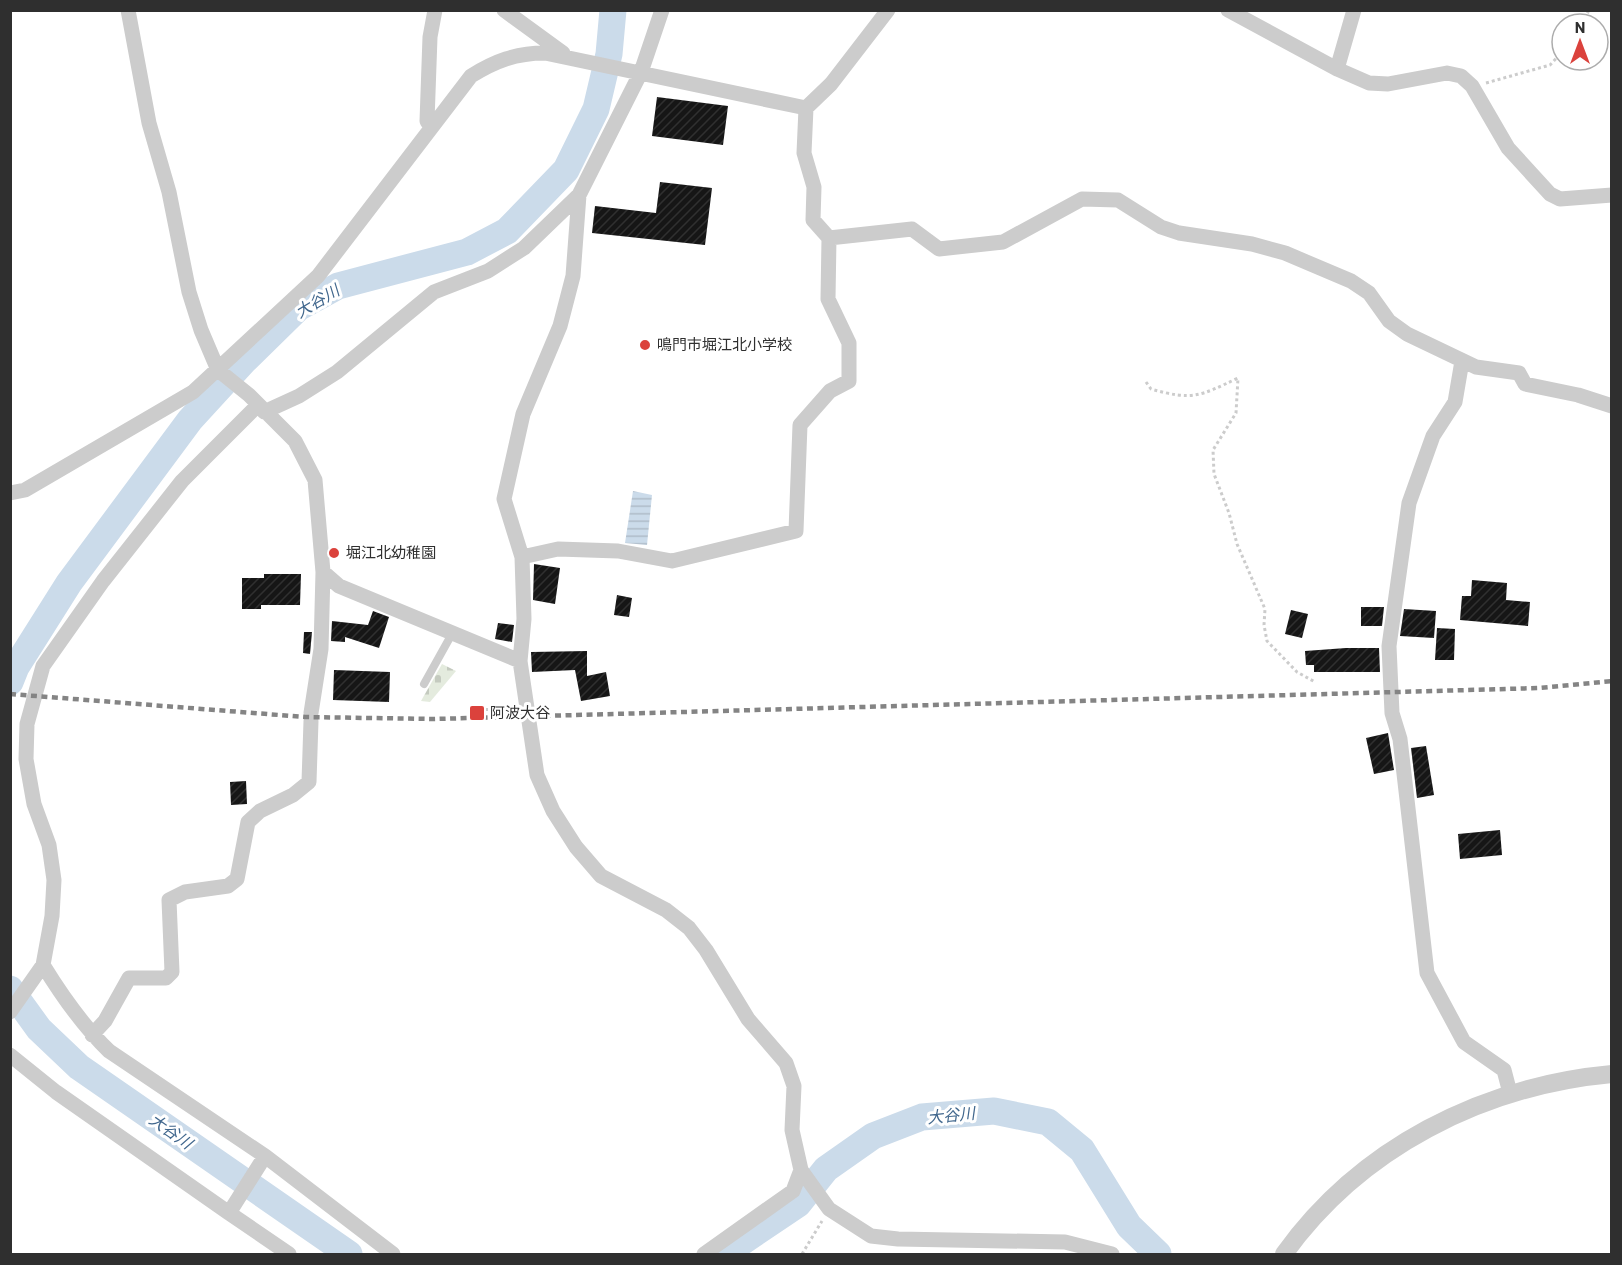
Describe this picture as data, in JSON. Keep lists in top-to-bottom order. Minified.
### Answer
{"water":["大谷川"],"places":{"other":["鳴門市堀江北小学校","堀江北幼稚園"],"transit":["阿波大谷"]},"north":"top"}
